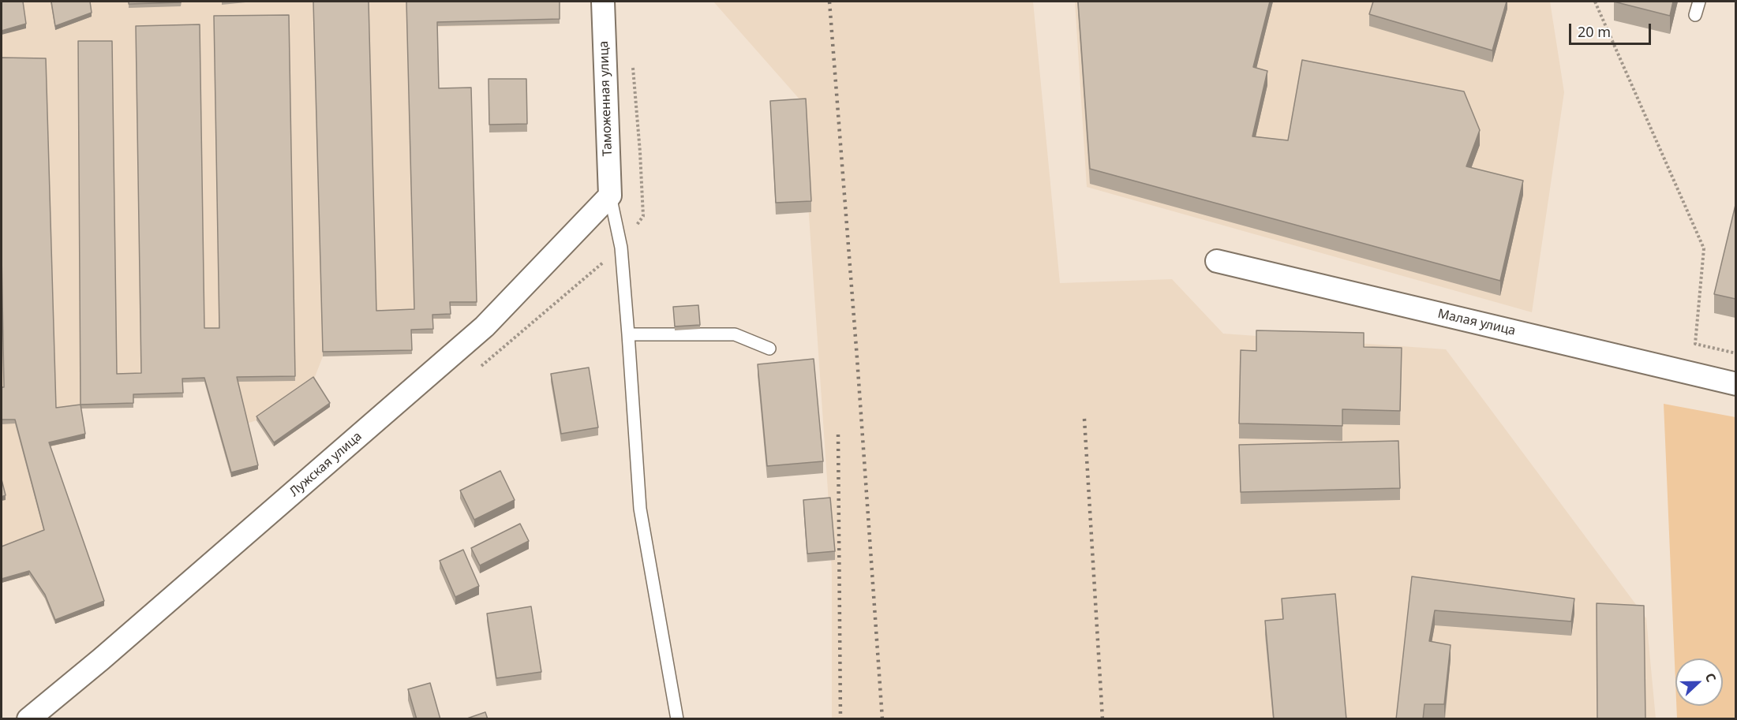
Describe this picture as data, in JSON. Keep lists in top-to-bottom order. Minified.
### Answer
{"streets":{"street":["Таможенная улица","Малая улица","Лужская улица"]},"crossings":[["Таможенная улица","Лужская улица"]],"scale_bar":"20 m","north":"right"}
